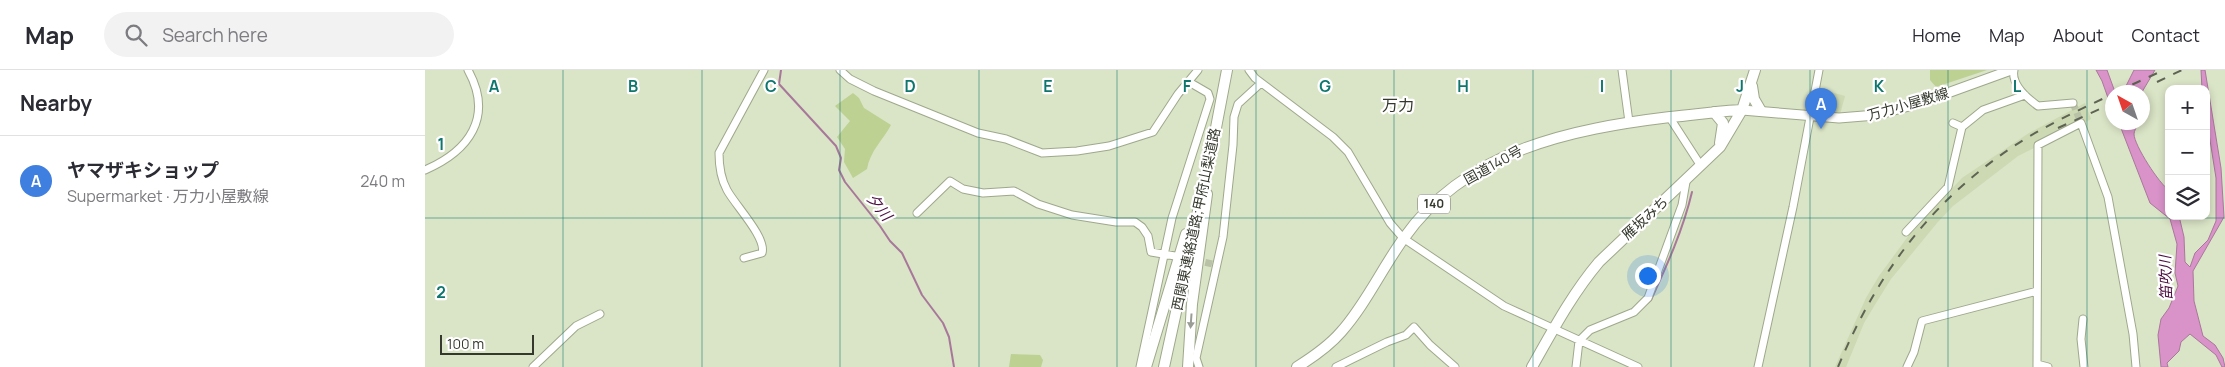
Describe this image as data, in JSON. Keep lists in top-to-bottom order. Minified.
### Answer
{"streets":{"highway":["国道140号","140","雁坂みち","西関東連絡道路;甲府山梨道路"],"main road":["万力小屋敷線"]},"crossings":[["万力小屋敷線","国道140号"],["万力小屋敷線","雁坂みち"],["国道140号","雁坂みち"]],"districts":["万力"],"water":["夕川","笛吹川"],"scale_bar":"100 m","north":"top left","page":{"header":"Map","search":"Search here","nav":["Home","Map","About","Contact"],"heading":"Nearby","map_buttons":["+","−"],"pins":"A","list":[{"mark":"A","name":"ヤマザキショップ","note":"Supermarket · 万力小屋敷線","value":"240 m"}],"scale":"100 m"},"grid":{"columns":["A","B","C","D","E","F","G","H","I","J","K","L"],"rows":["1","2"]}}
